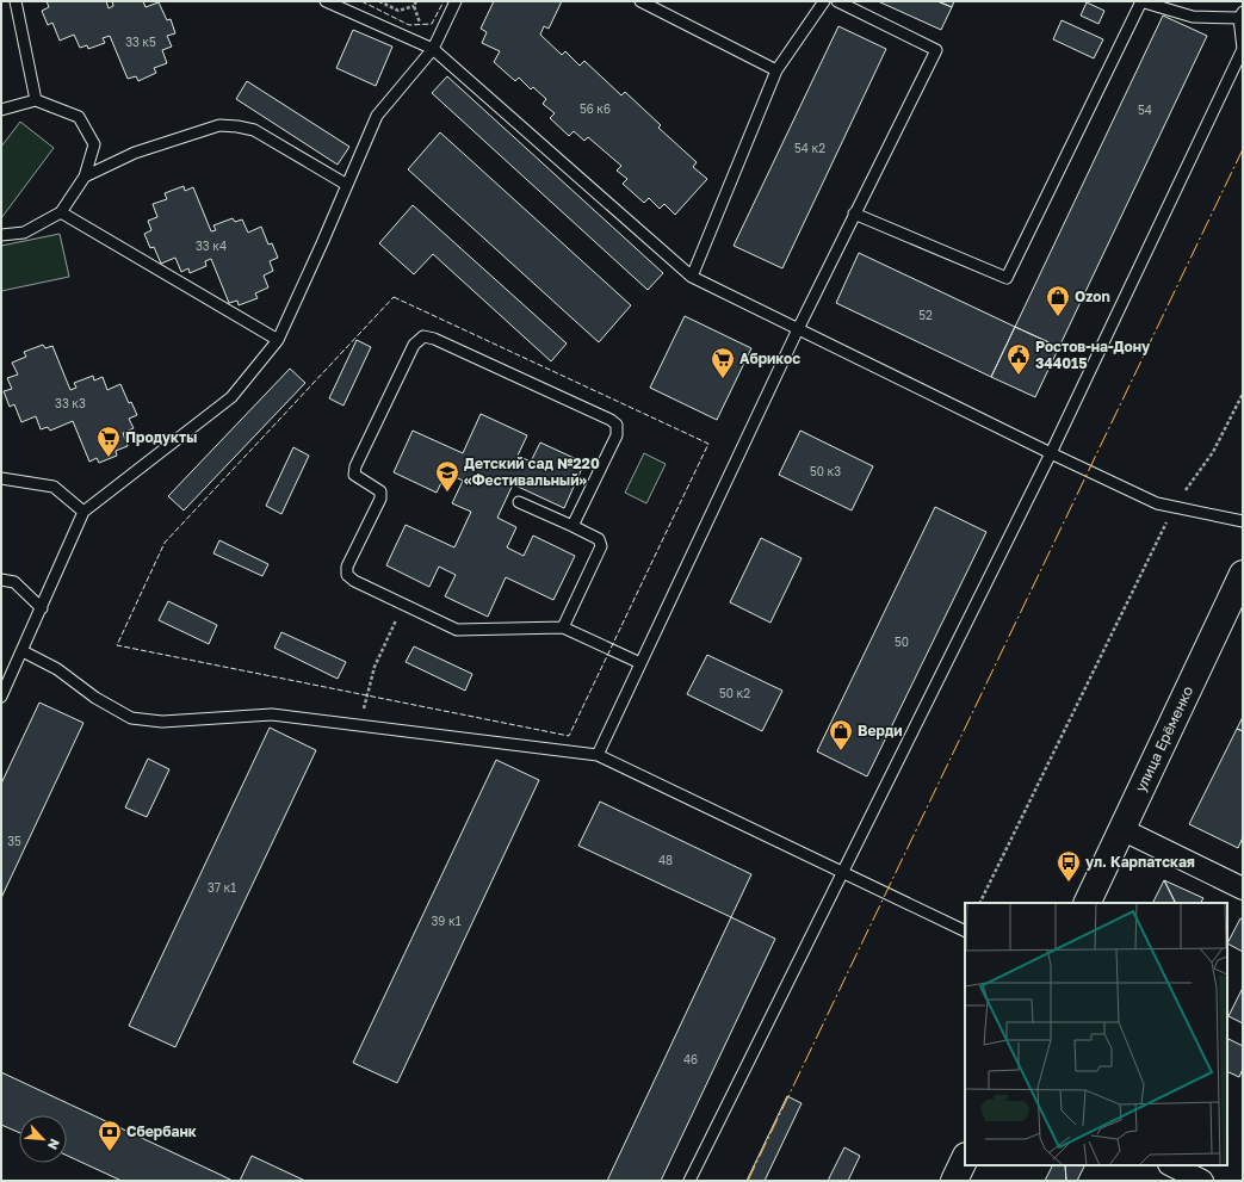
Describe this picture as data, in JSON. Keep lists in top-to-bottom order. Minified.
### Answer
{"streets":{"main road":["улица Ерёменко"]},"places":{"shop":["Ozon","Верди"],"public building":["Ростов-на-Дону 344015"],"supermarket":["Абрикос","Продукты"],"school or university":["Детский сад №220 «Фестивальный»"],"bus stop":["ул. Карпатская"],"bank":["Сбербанк"]},"house_numbers":["33 к5","56 к6","54","54 к2","33 к4","52","33 к3","50 к3","50","50 к2","35","48","37 к1","39 к1","46"],"north":"bottom right"}
